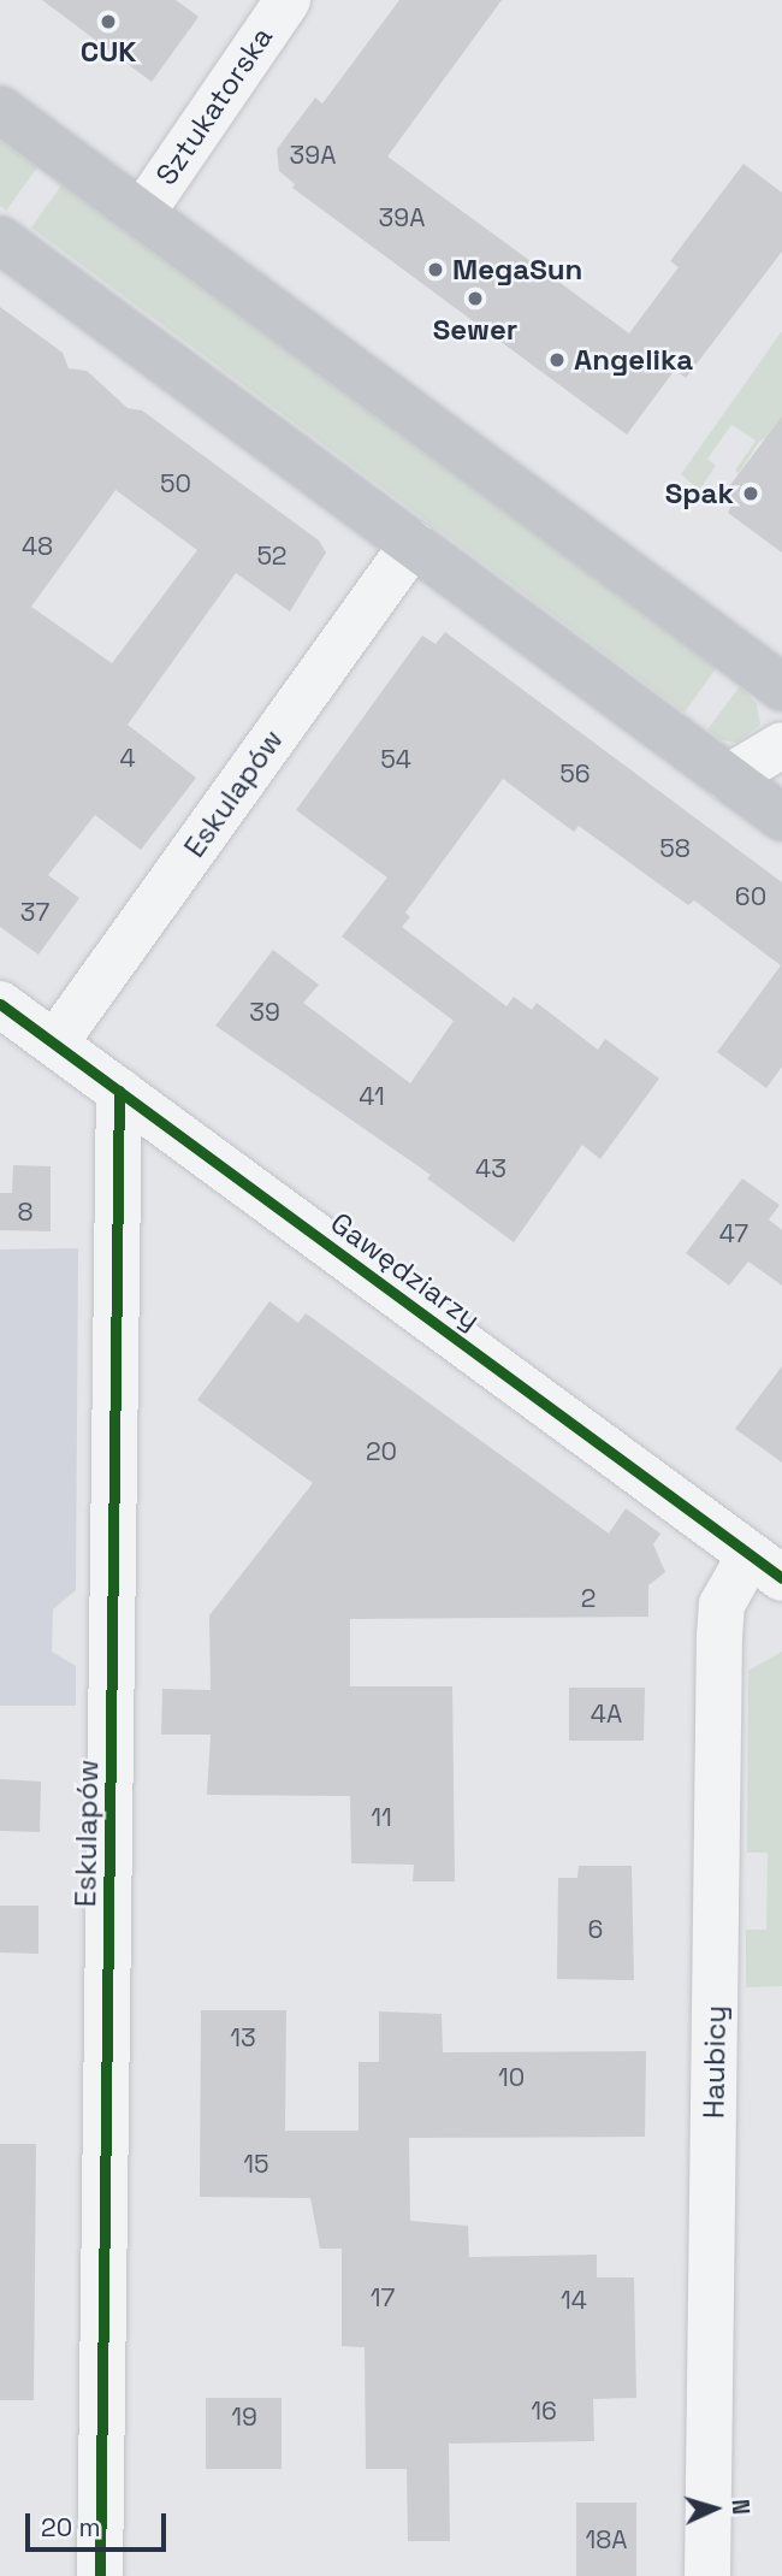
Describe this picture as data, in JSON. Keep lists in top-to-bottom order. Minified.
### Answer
{"streets":{"street":["Sztukatorska","Eskulapów","Gawędziarzy","Haubicy"]},"crossings":[["Eskulapów","Gawędziarzy"],["Gawędziarzy","Haubicy"]],"places":["CUK","MegaSun","Sewer","Angelika","Spak"],"house_numbers":["39A","39A","50","48","52","4","54","56","58","60","37","39","41","43","8","47","20","2","4A","11","6","13","10","15","17","14","16","19","18A"],"scale_bar":"20 m","north":"right"}
